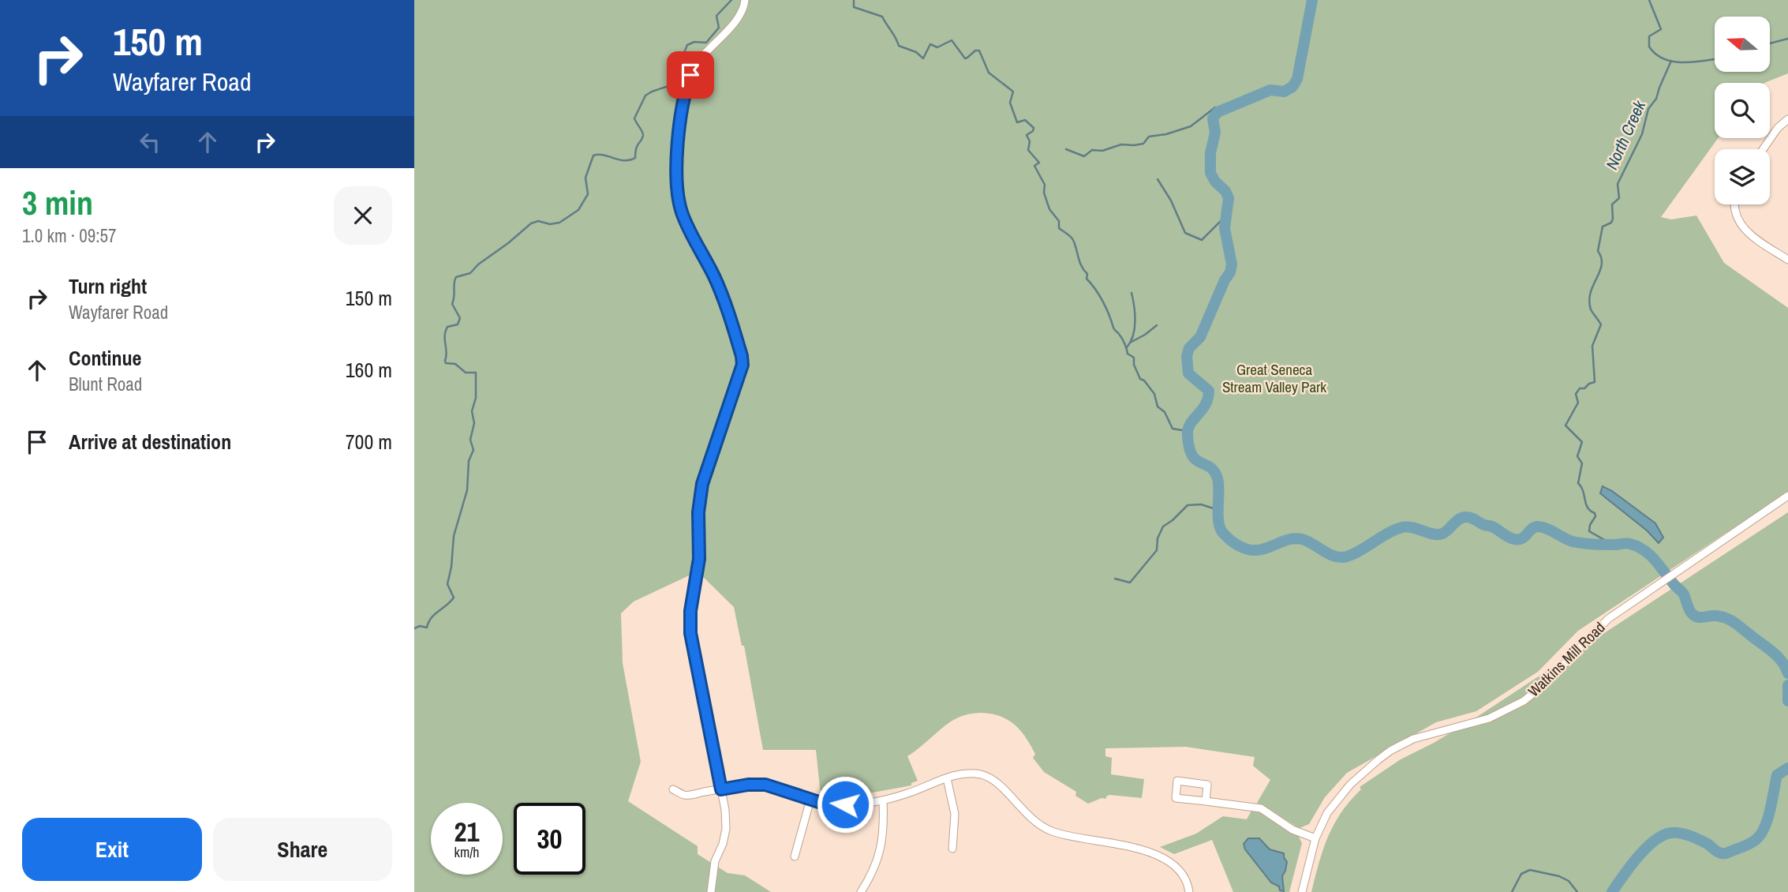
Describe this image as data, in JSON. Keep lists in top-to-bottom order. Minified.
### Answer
{"streets":{"street":["Watkins Mill Road"]},"water":["North Creek"],"parks":["Great Seneca Stream Valley Park"],"north":"left","page":{"turn":["150 m","Wayfarer Road"],"heading":["3 min","1.0 km · 09:57"],"list":[{"name":"Turn right","note":"Wayfarer Road","value":"150 m"},{"name":"Continue","note":"Blunt Road","value":"160 m"},{"name":"Arrive at destination","value":"700 m"}],"speed":"21 km/h","limit":"30","buttons":["Exit","Share"]}}
